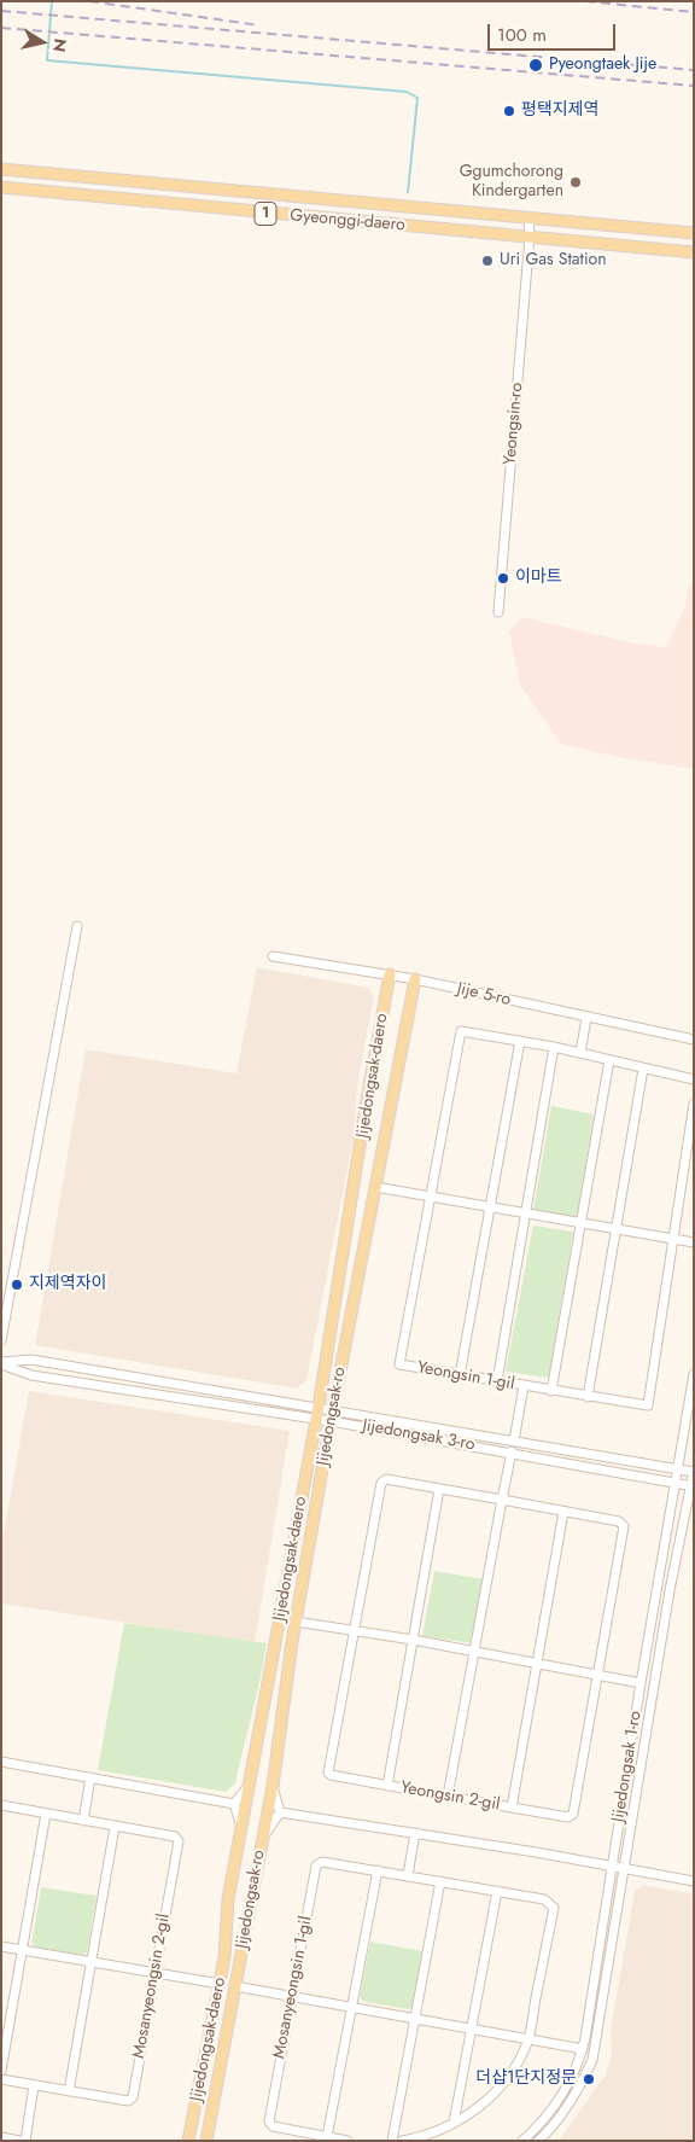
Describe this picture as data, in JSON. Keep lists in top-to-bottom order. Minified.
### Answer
{"streets":{"main road":["1","Gyeonggi-daero","Jijedongsak-daero","Jijedongsak-ro"],"street":["Yeongsin-ro","Jije 5-ro","Yeongsin 1-gil","Jijedongsak 3-ro","Jijedongsak 1-ro","Yeongsin 2-gil","Mosanyeongsin 2-gil","Mosanyeongsin 1-gil"]},"crossings":[["Gyeonggi-daero","Yeongsin-ro"],["Jije 5-ro","Jijedongsak-daero"],["Jije 5-ro","Jijedongsak-ro"],["Jijedongsak-daero","Jijedongsak 3-ro"],["Jijedongsak-ro","Jijedongsak 3-ro"],["Jijedongsak 3-ro","Jijedongsak 1-ro"]],"places":["Pyeongtaek Jije","평택지제역","Ggumchorong Kindergarten","Uri Gas Station","이마트","지제역자이","더샵1단지정문"],"scale_bar":"100 m","north":"right"}
